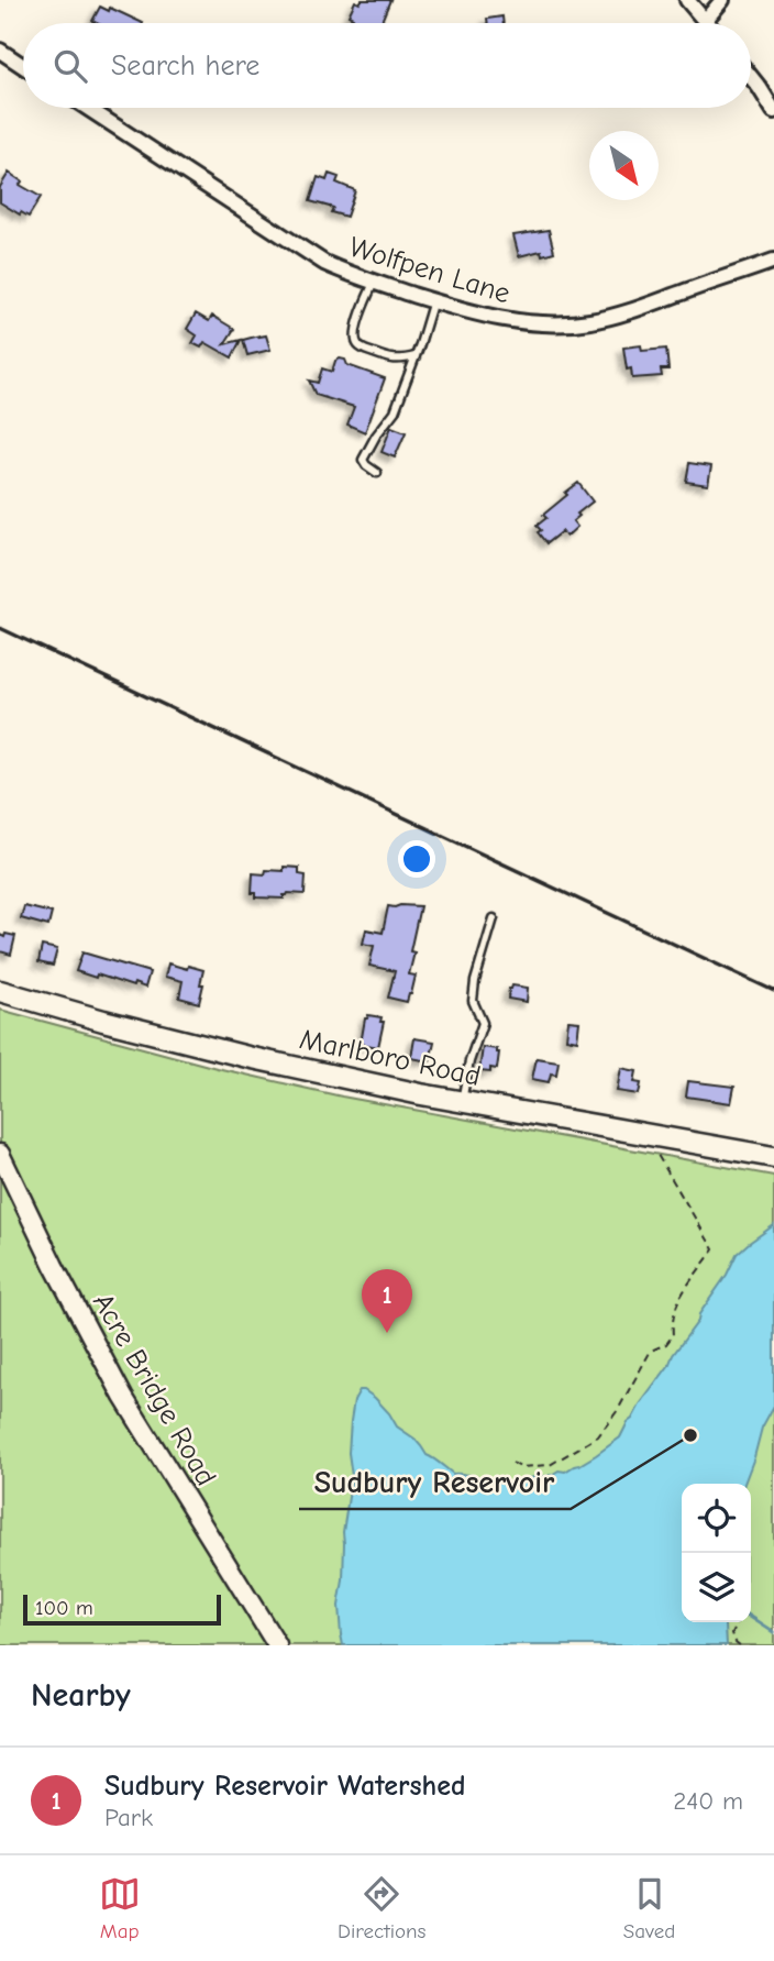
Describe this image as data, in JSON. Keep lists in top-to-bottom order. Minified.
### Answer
{"streets":{"main road":["Marlboro Road"],"street":["Wolfpen Lane","Acre Bridge Road"]},"places":["Sudbury Reservoir"],"scale_bar":"100 m","north":"bottom right","page":{"search":"Search here","pins":"1","scale":"100 m","heading":"Nearby","list":[{"mark":"1","name":"Sudbury Reservoir Watershed","note":"Park","value":"240 m"}],"nav":["Map","Directions","Saved"]}}
